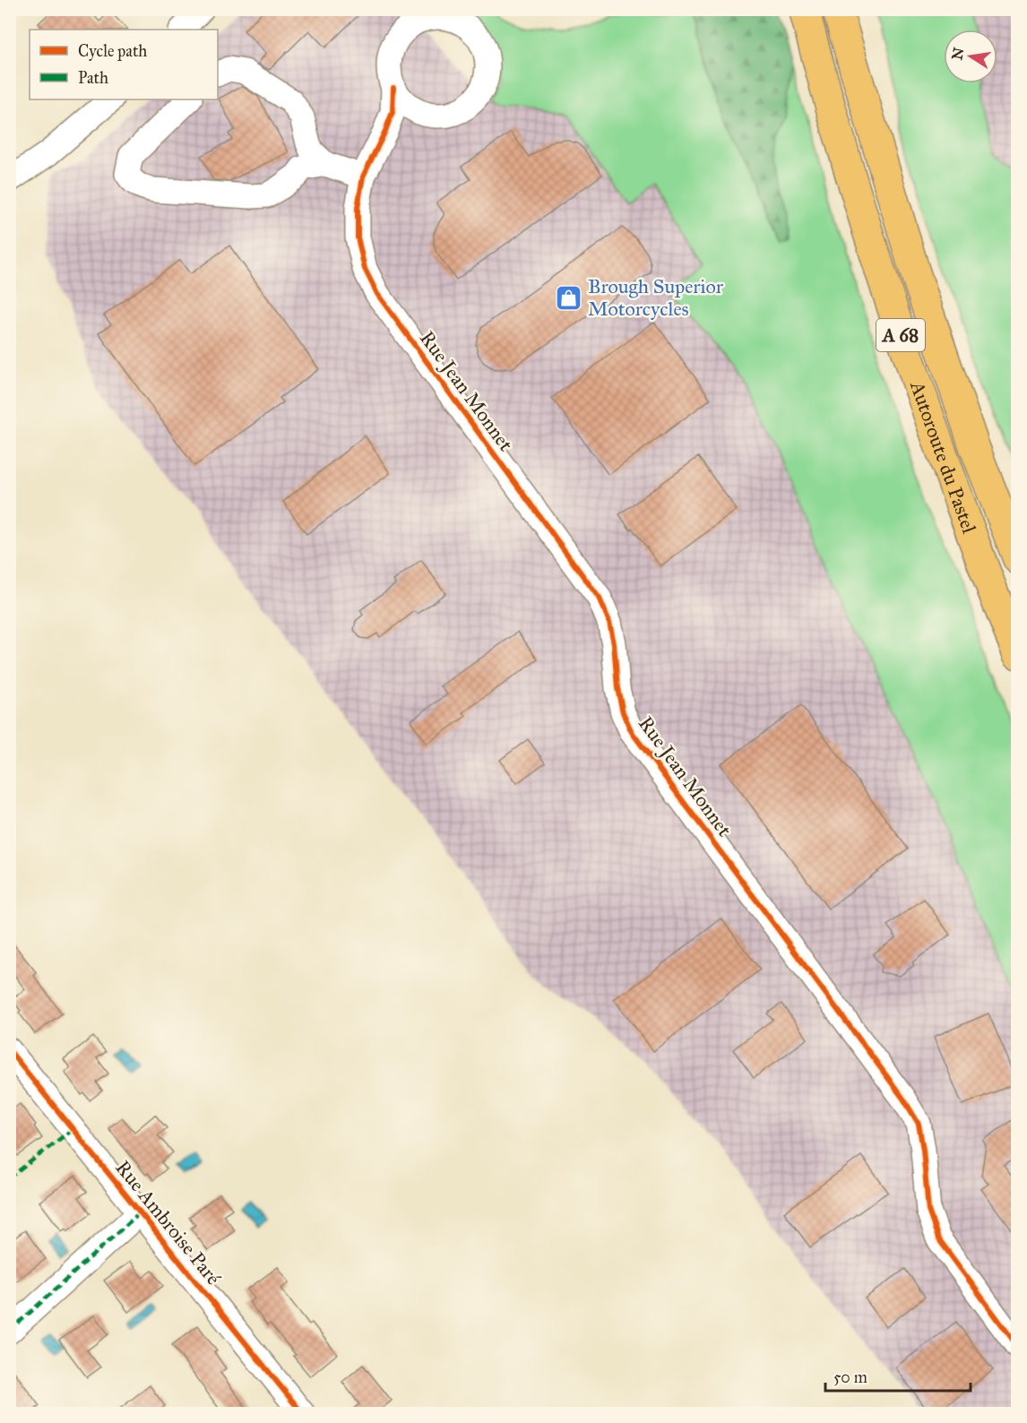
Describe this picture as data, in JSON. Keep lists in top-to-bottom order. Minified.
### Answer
{"streets":{"highway":["A 68","Autoroute du Pastel"],"street":["Rue Jean Monnet","Rue Ambroise Paré"]},"places":{"shop":["Brough Superior Motorcycles"]},"legend":["Cycle path","Path"],"scale_bar":"50 m","north":"left"}
